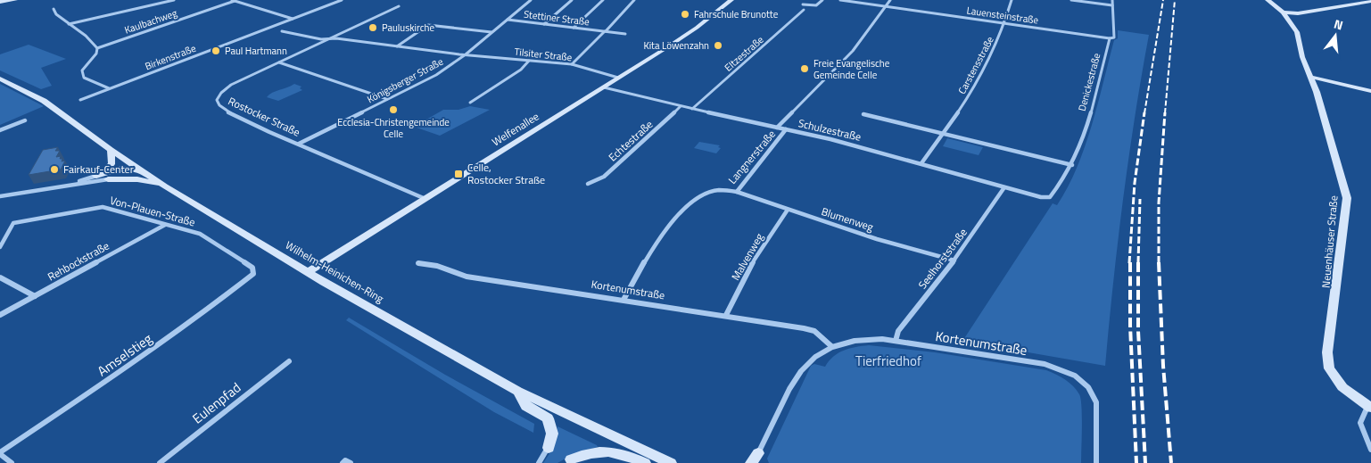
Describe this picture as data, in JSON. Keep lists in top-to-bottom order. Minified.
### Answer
{"streets":{"street":["Lauensteinstraße","Stettiner Straße","Kaulbachweg","Eltzestraße","Tilsiter Straße","Birkenstraße","Carstensstraße","Königsberger Straße","Denickestraße","Rostocker Straße","Welfenallee","Schulzestraße","Echtestraße","Langnerstraße","Von-Plauen-Straße","Blumenweg","Neuenhäuser Straße","Malvenweg","Seelhorststraße","Rehbockstraße","Wilhelm-Heinichen-Ring","Kortenumstraße","Amselstieg","Eulenpfad"]},"crossings":[["Lauensteinstraße","Carstensstraße"],["Lauensteinstraße","Denickestraße"],["Stettiner Straße","Tilsiter Straße"],["Stettiner Straße","Königsberger Straße"],["Eltzestraße","Schulzestraße"],["Tilsiter Straße","Königsberger Straße"],["Tilsiter Straße","Rostocker Straße"],["Tilsiter Straße","Welfenallee"],["Carstensstraße","Schulzestraße"],["Königsberger Straße","Rostocker Straße"],["Denickestraße","Schulzestraße"],["Rostocker Straße","Welfenallee"],["Welfenallee","Schulzestraße"],["Welfenallee","Wilhelm-Heinichen-Ring"],["Schulzestraße","Echtestraße"],["Schulzestraße","Langnerstraße"],["Schulzestraße","Seelhorststraße"],["Langnerstraße","Blumenweg"],["Langnerstraße","Kortenumstraße"],["Von-Plauen-Straße","Rehbockstraße"],["Von-Plauen-Straße","Amselstieg"],["Blumenweg","Malvenweg"],["Blumenweg","Seelhorststraße"],["Malvenweg","Kortenumstraße"],["Seelhorststraße","Kortenumstraße"]],"parks":["Tierfriedhof"],"places":{"other":["Fahrschule Brunotte","Pauluskirche","Kita Löwenzahn","Paul Hartmann","Freie Evangelische Gemeinde Celle","Ecclesia-Christengemeinde Celle","Fairkauf-Center"],"transit":["Celle, Rostocker Straße"]},"north":"top"}
